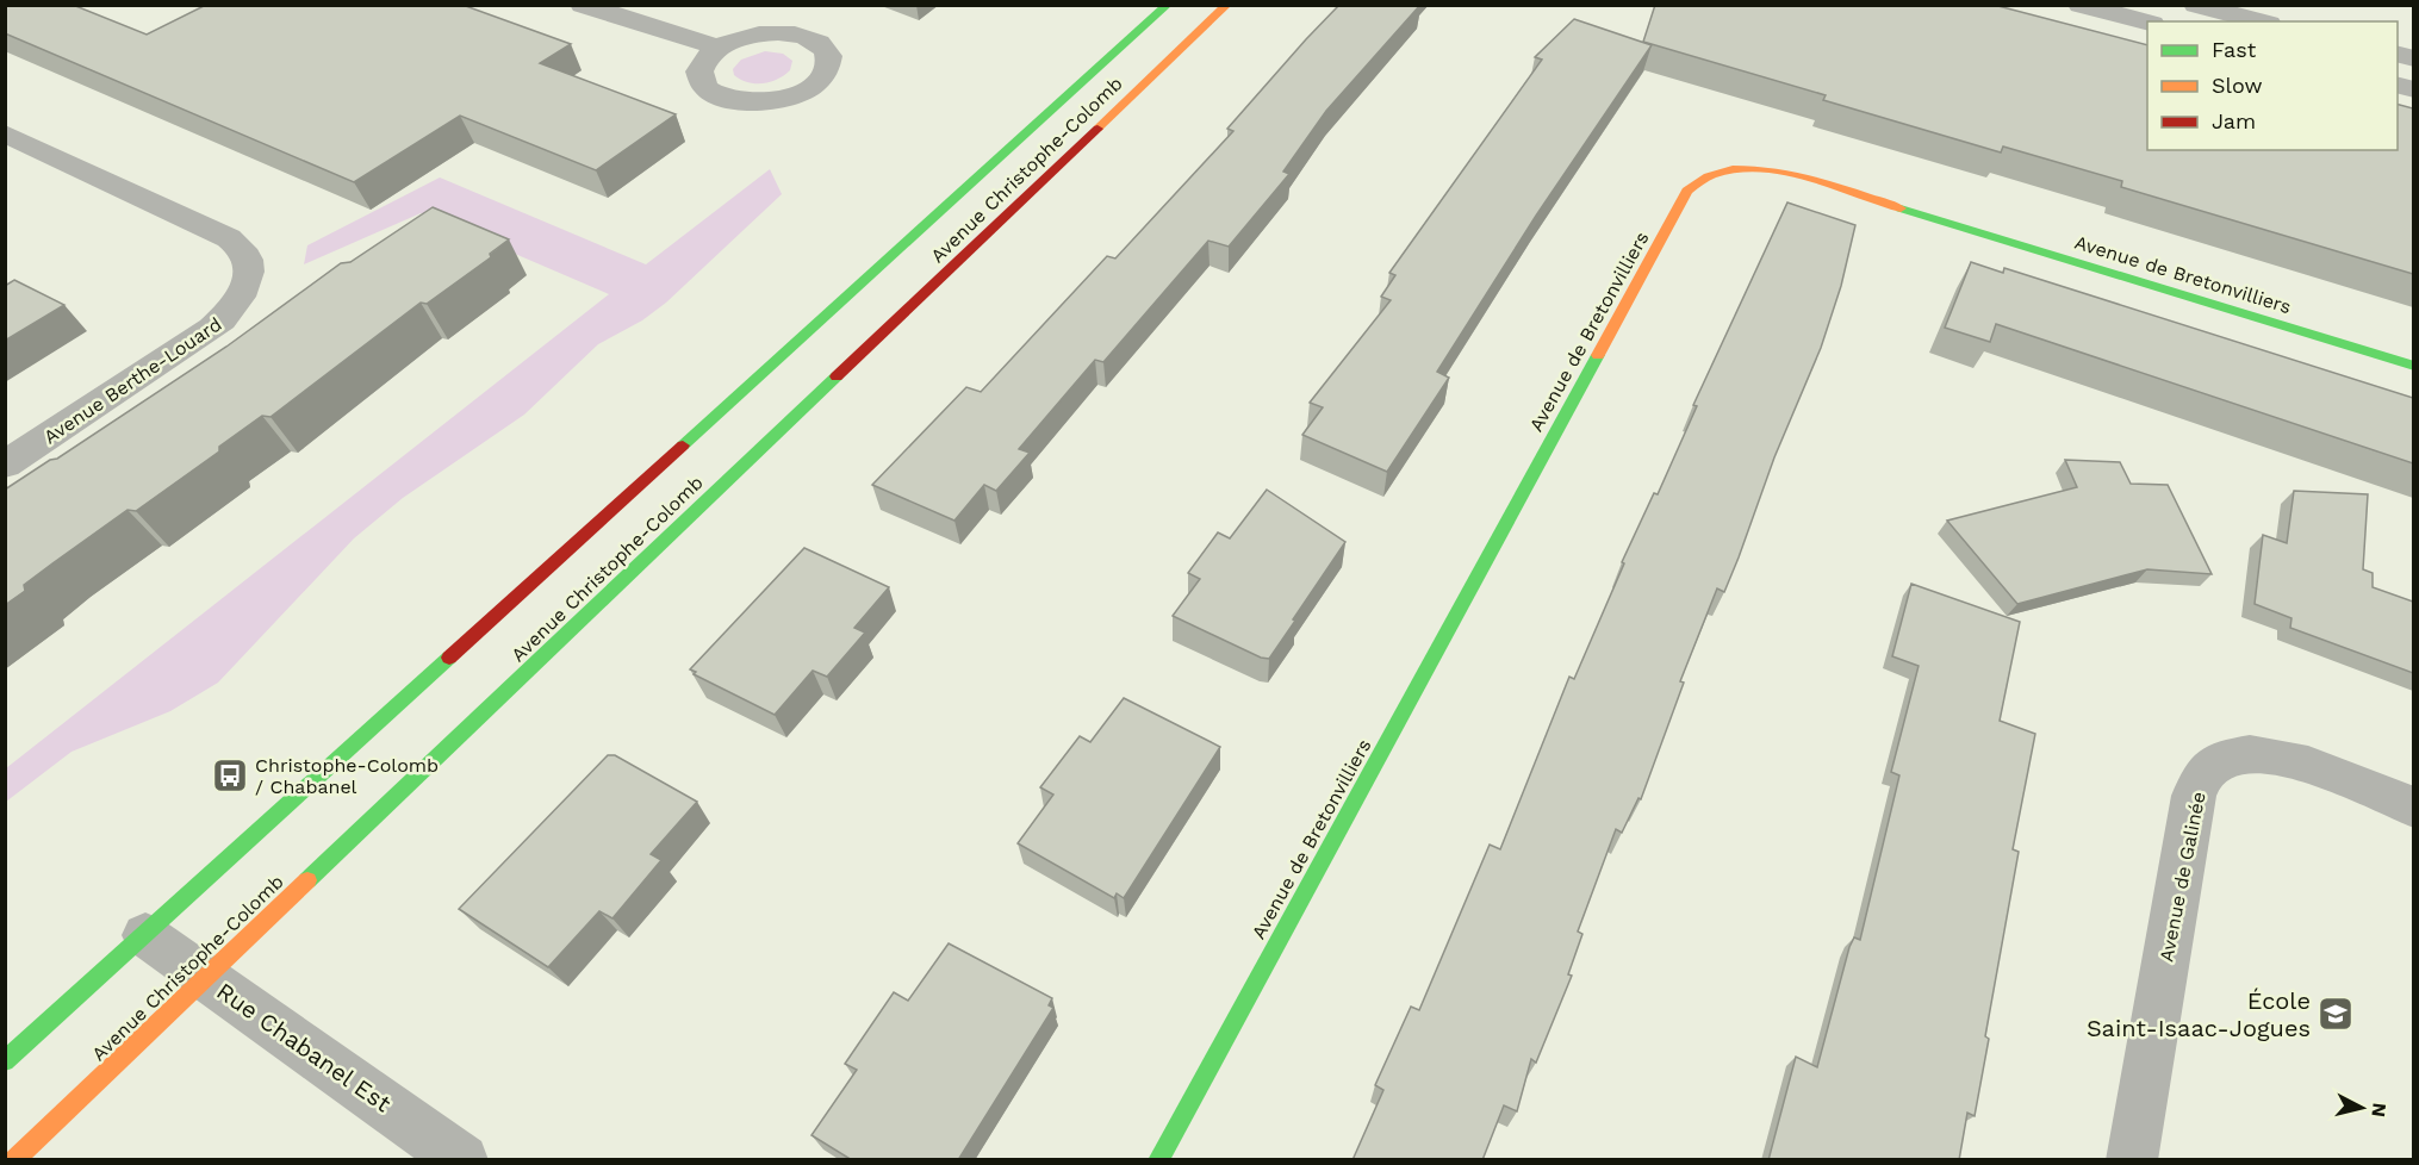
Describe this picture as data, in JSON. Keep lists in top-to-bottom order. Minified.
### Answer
{"streets":{"main road":["Avenue Christophe-Colomb","Avenue de Bretonvilliers"],"street":["Avenue Berthe-Louard","Avenue de Galinée","Rue Chabanel Est"]},"crossings":[["Avenue Christophe-Colomb","Rue Chabanel Est"]],"places":{"bus stop":["Christophe-Colomb / Chabanel"],"school or university":["École Saint-Isaac-Jogues"]},"legend":["Fast","Slow","Jam"],"north":"right"}
